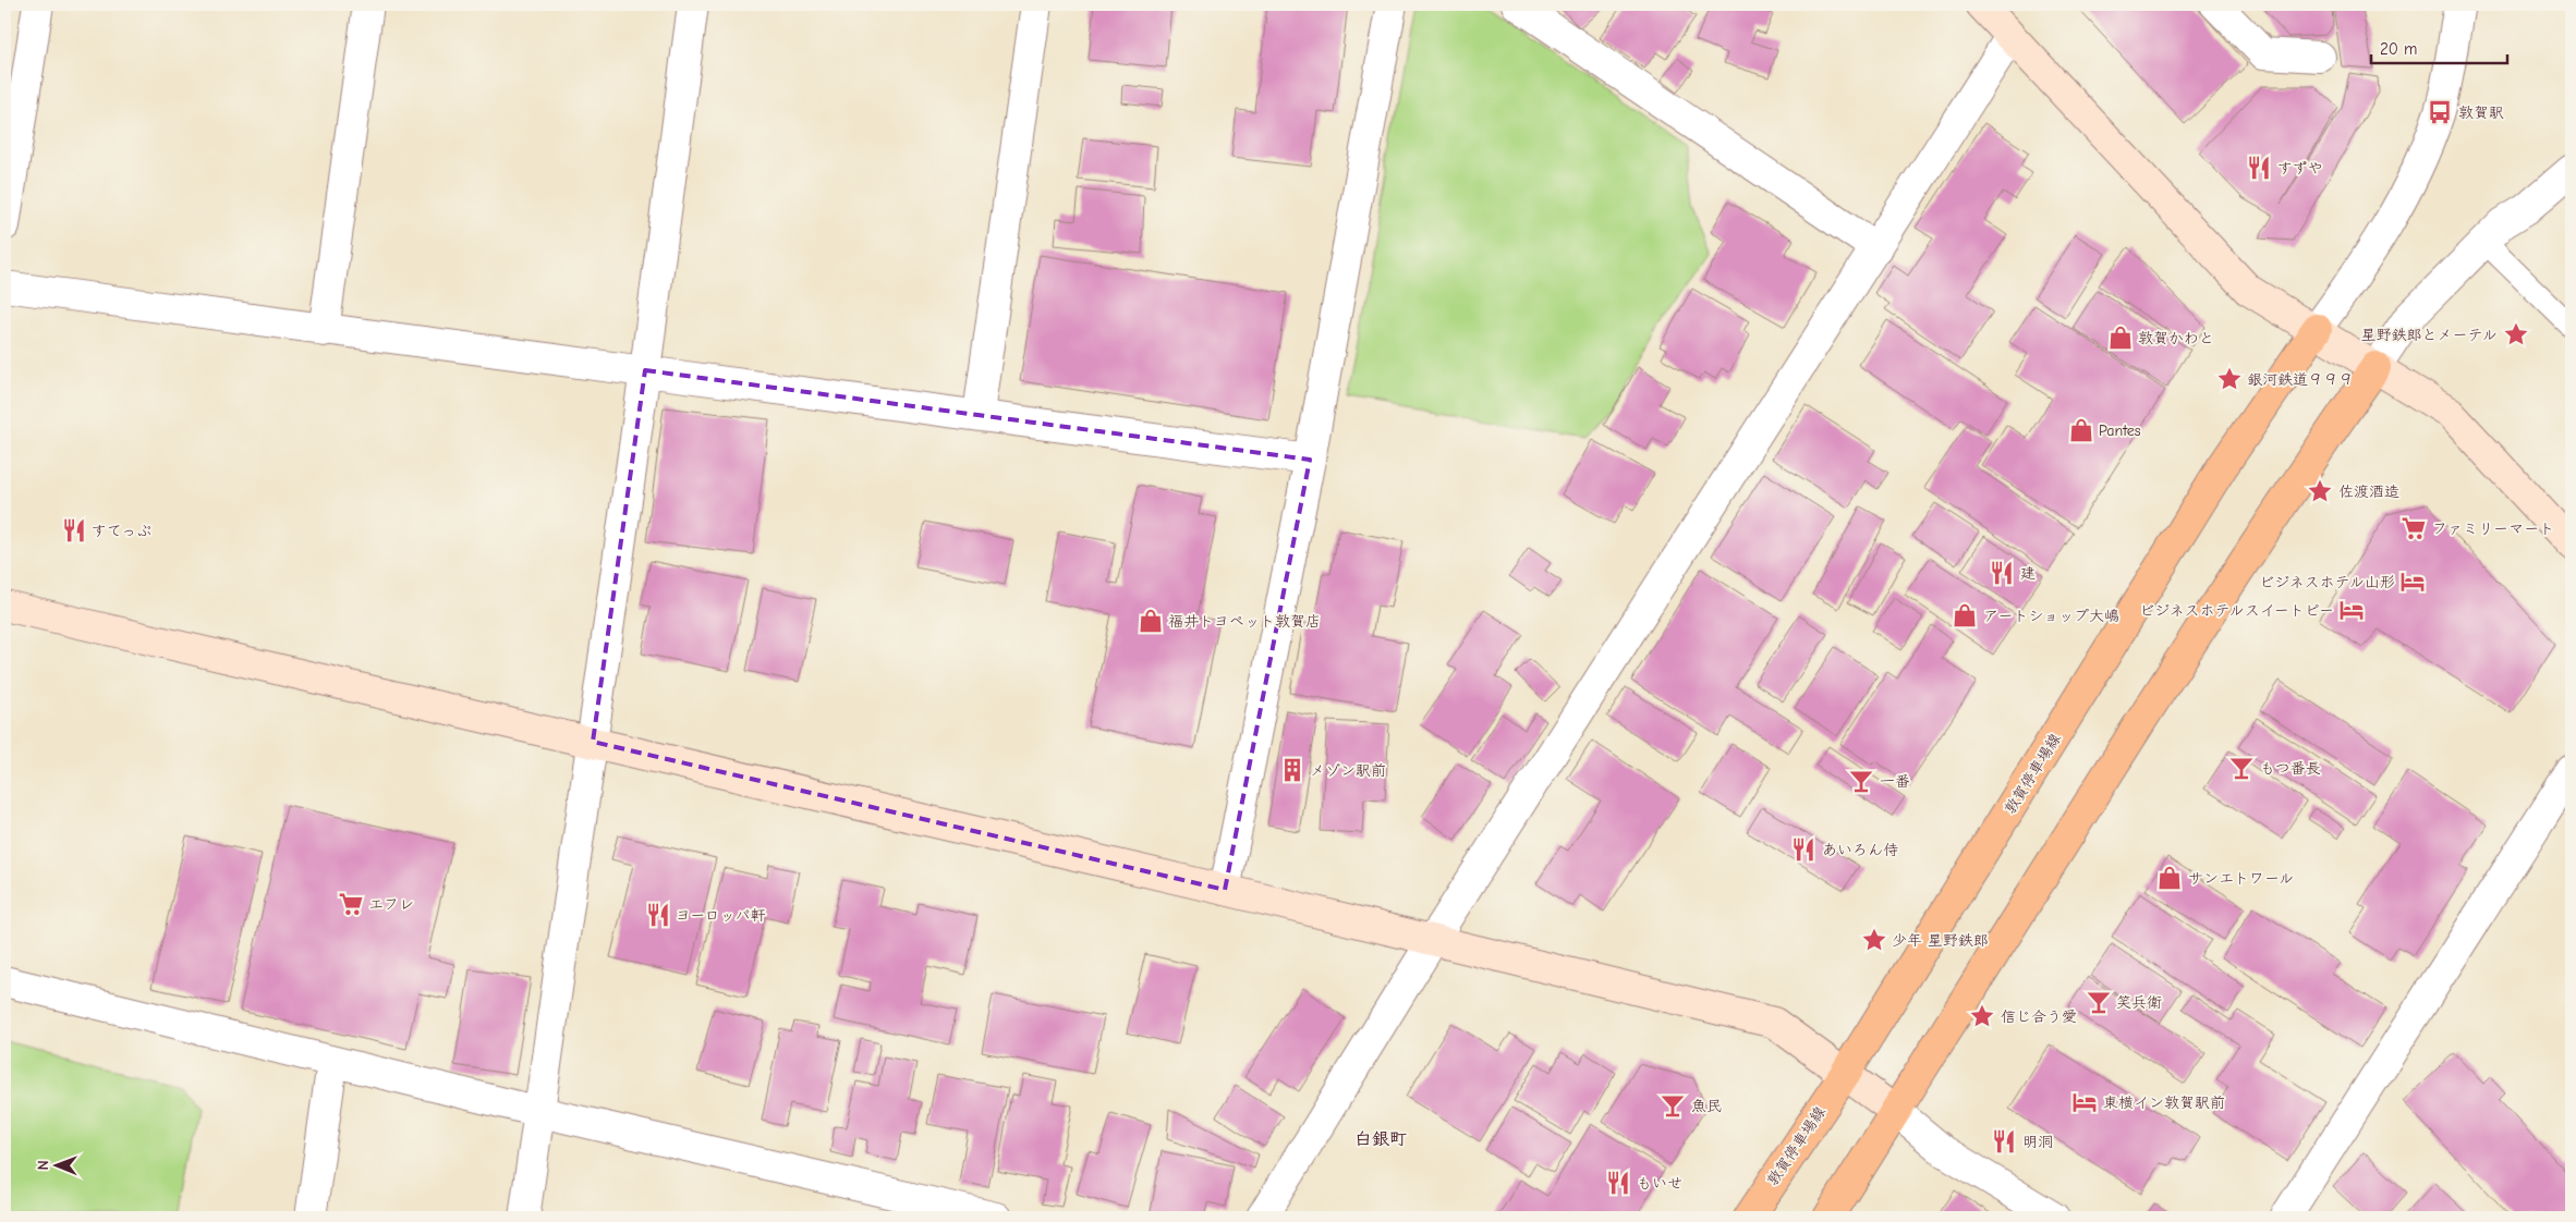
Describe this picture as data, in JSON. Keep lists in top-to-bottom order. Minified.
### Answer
{"streets":{"main road":["敦賀停車場線"]},"districts":["白銀町"],"places":{"bus stop":["敦賀駅"],"restaurant":["すずや","すてっぷ","建","あいろん侍","ヨーロッパ軒","明洞","もいせ"],"place":["星野鉄郎とメーテル","銀河鉄道９９９","佐渡酒造","少年 星野鉄郎","信じ合う愛"],"shop":["敦賀かわと","Pantes","アートショップ大嶋","福井トヨペット敦賀店","サンエトワール"],"supermarket":["ファミリーマート","エフレ"],"hotel":["ビジネスホテル山形","ビジネスホテルスイートピー","東横イン敦賀駅前"],"bar":["もつ番長","一番","笑兵衛","魚民"],"building":["メゾン駅前"]},"scale_bar":"20 m","north":"left"}
